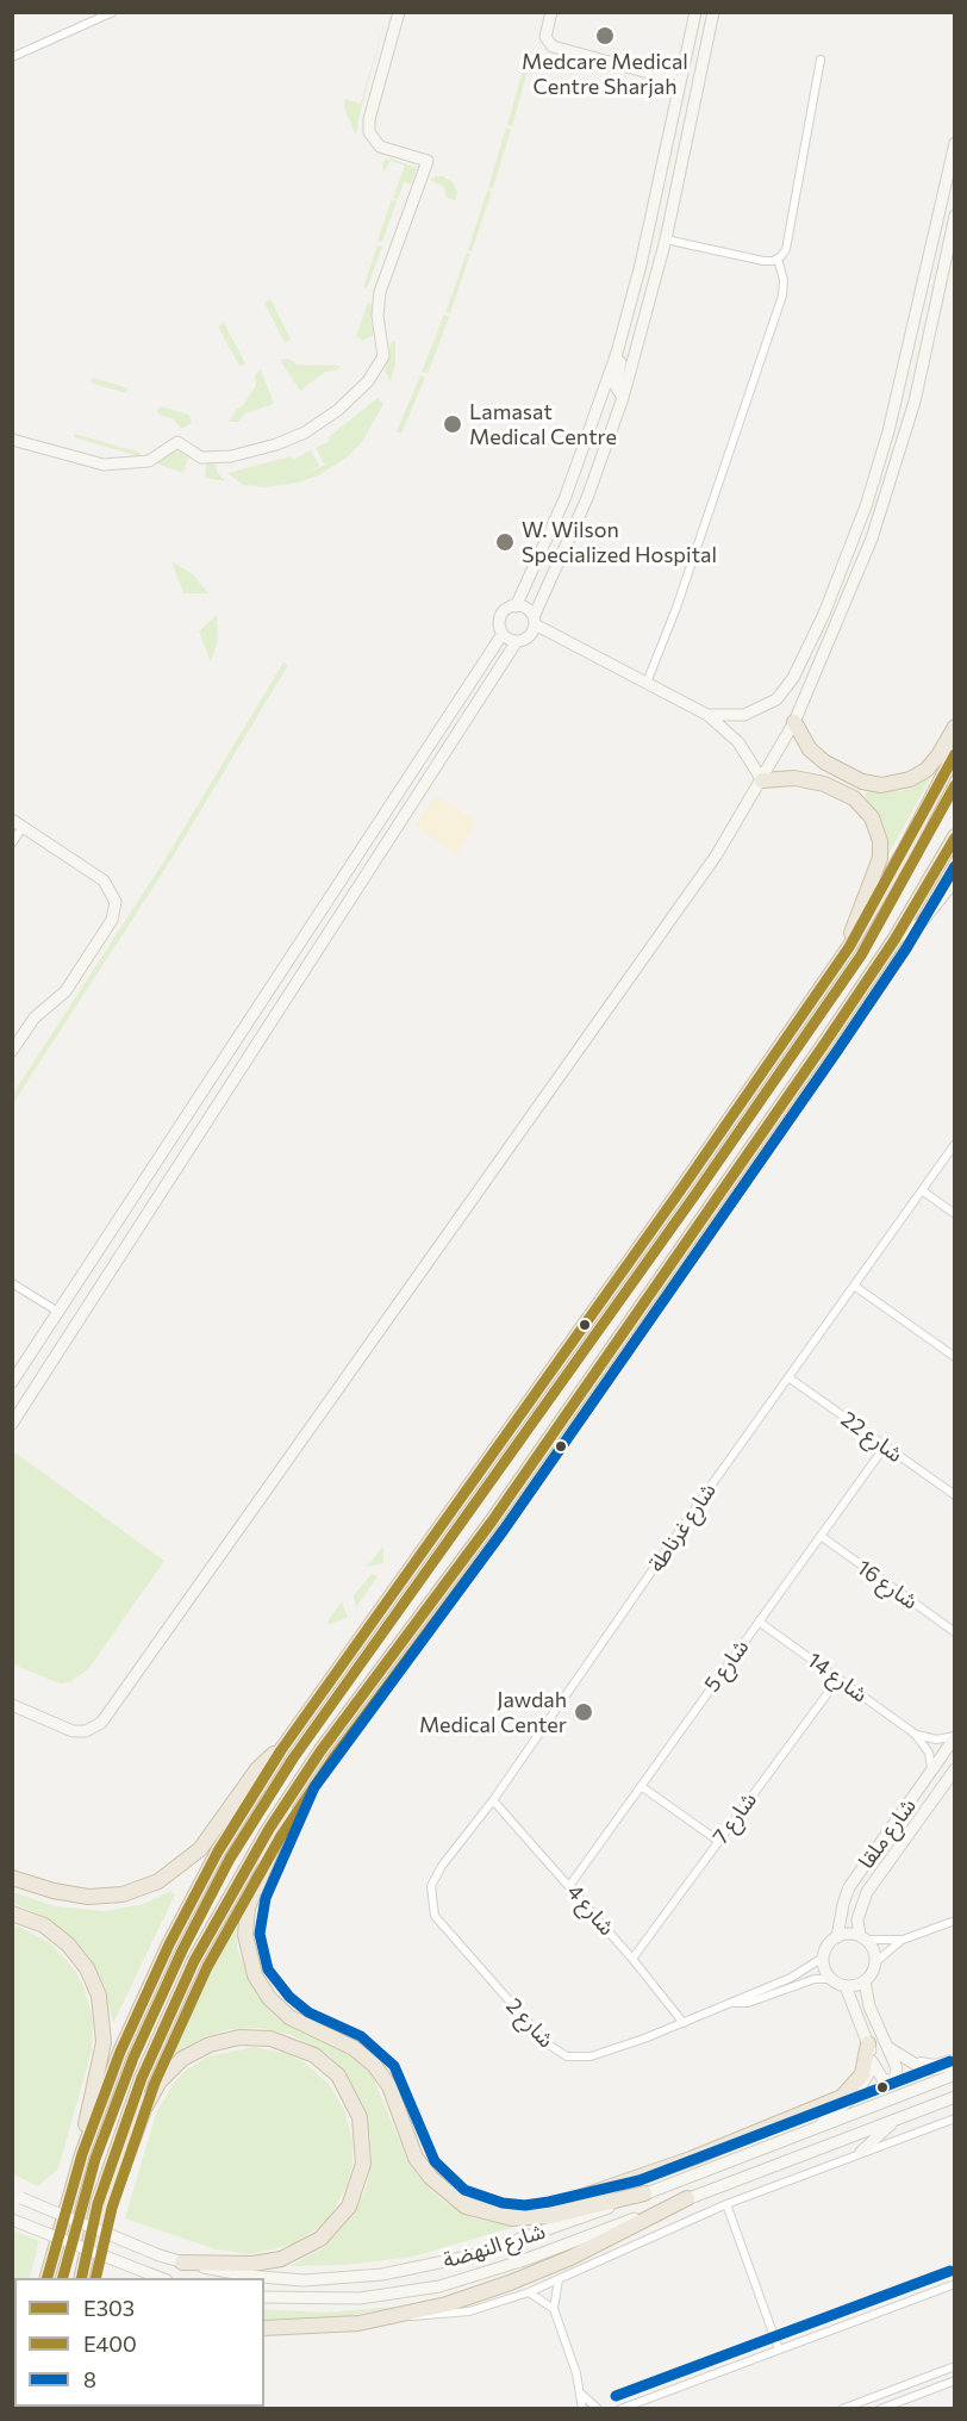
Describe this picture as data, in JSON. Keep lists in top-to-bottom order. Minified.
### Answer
{"streets":{"street":["شارع 22","شارع غرناطة","شارع 16","شارع 5","شارع 14","شارع 7","شارع ملقا","شارع 4","شارع 2","شارع النهضة"]},"crossings":[["شارع 22","شارع غرناطة"],["شارع 22","شارع 5"],["شارع غرناطة","شارع 4"],["شارع غرناطة","شارع 2"],["شارع 16","شارع 5"],["شارع 5","شارع 14"],["شارع 5","شارع 4"],["شارع 14","شارع 7"],["شارع 14","شارع ملقا"],["شارع 7","شارع 4"],["شارع ملقا","شارع 2"],["شارع 4","شارع 2"]],"places":["Medcare Medical Centre Sharjah","Lamasat Medical Centre","W. Wilson Specialized Hospital","Jawdah Medical Center"],"lines":["transit line E303","transit line E400","transit line 8"],"legend":["E303","E400","8"]}
